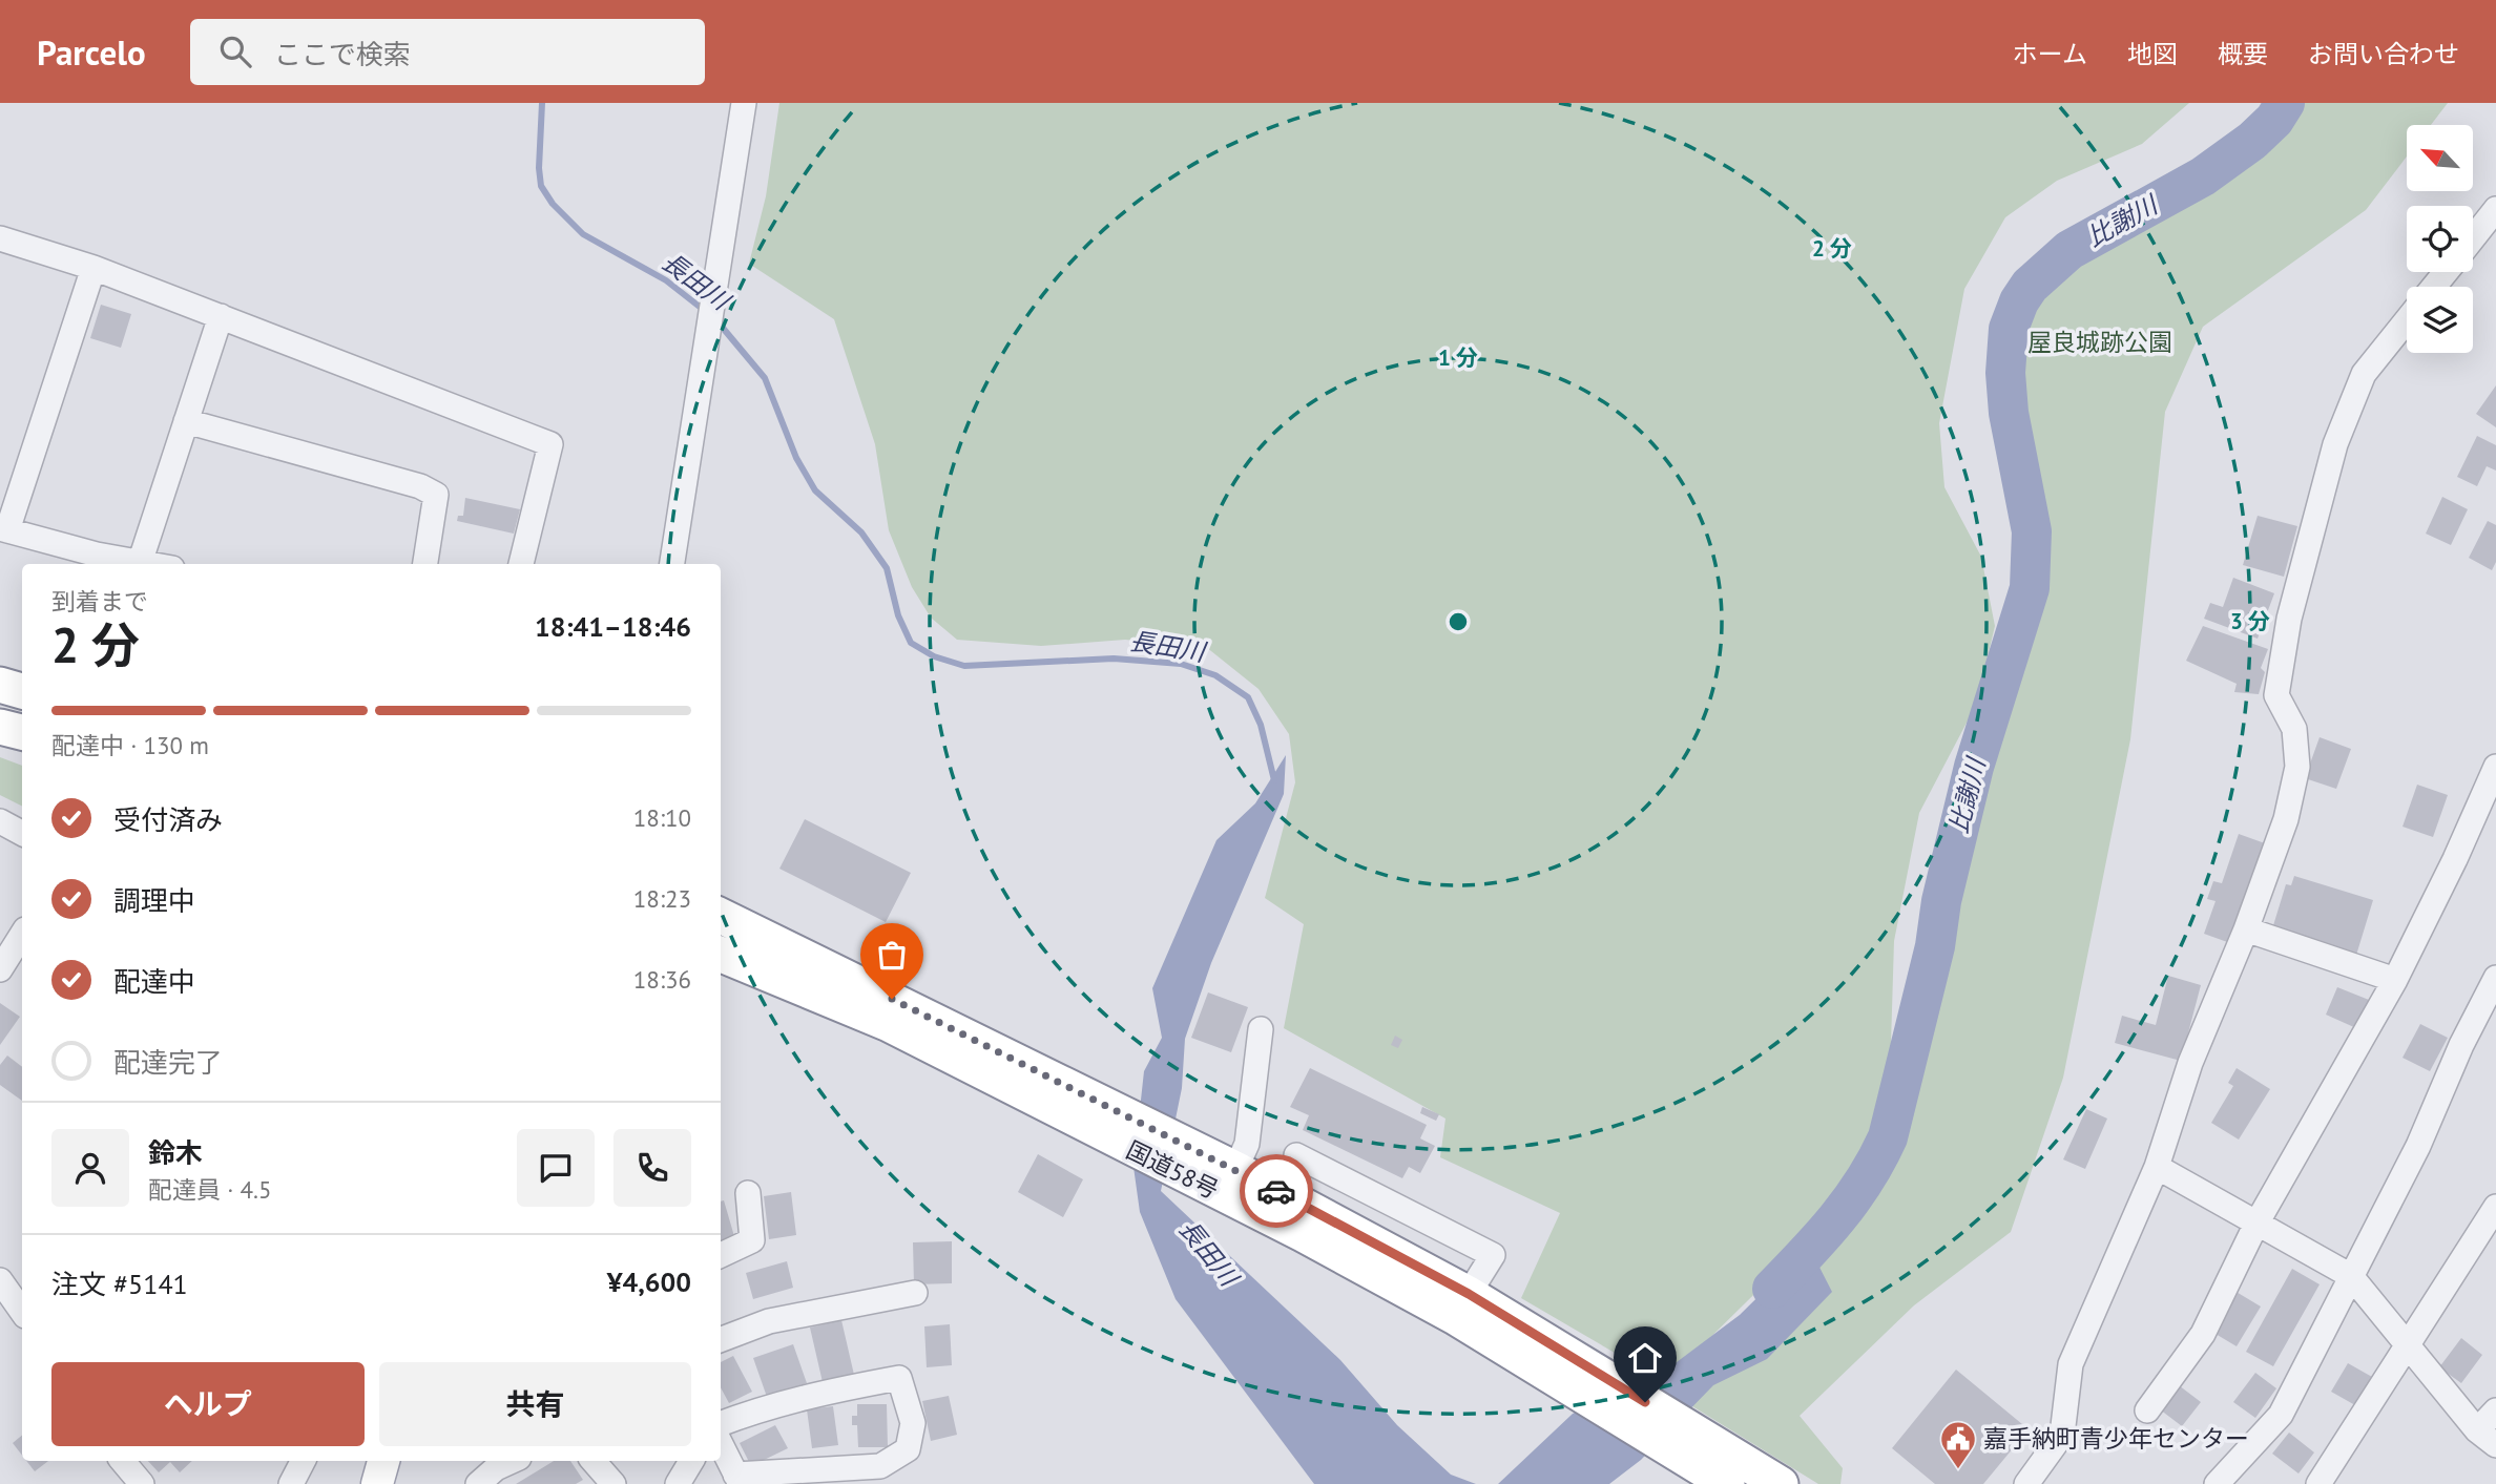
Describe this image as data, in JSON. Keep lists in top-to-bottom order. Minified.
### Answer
{"streets":{"highway":["国道58号"]},"water":["比謝川","長田川"],"parks":["屋良城跡公園"],"places":{"public building":["嘉手納町青少年センター"]},"north":"top left","page":{"header":"Parcelo","search":"ここで検索","nav":["ホーム","地図","概要","お問い合わせ"],"heading":["2 分","到着まで","18:41–18:46"],"panel":["鈴木","配達員 · 4.5","注文 #5141","¥4,600"],"bar":"配達中 · 130 m","list":[["受付済み","18:10"],["調理中","18:23"],["配達中","18:36"],"配達完了"],"buttons":["ヘルプ","共有"]},"rings":["2 分","1 分","3 分"]}
